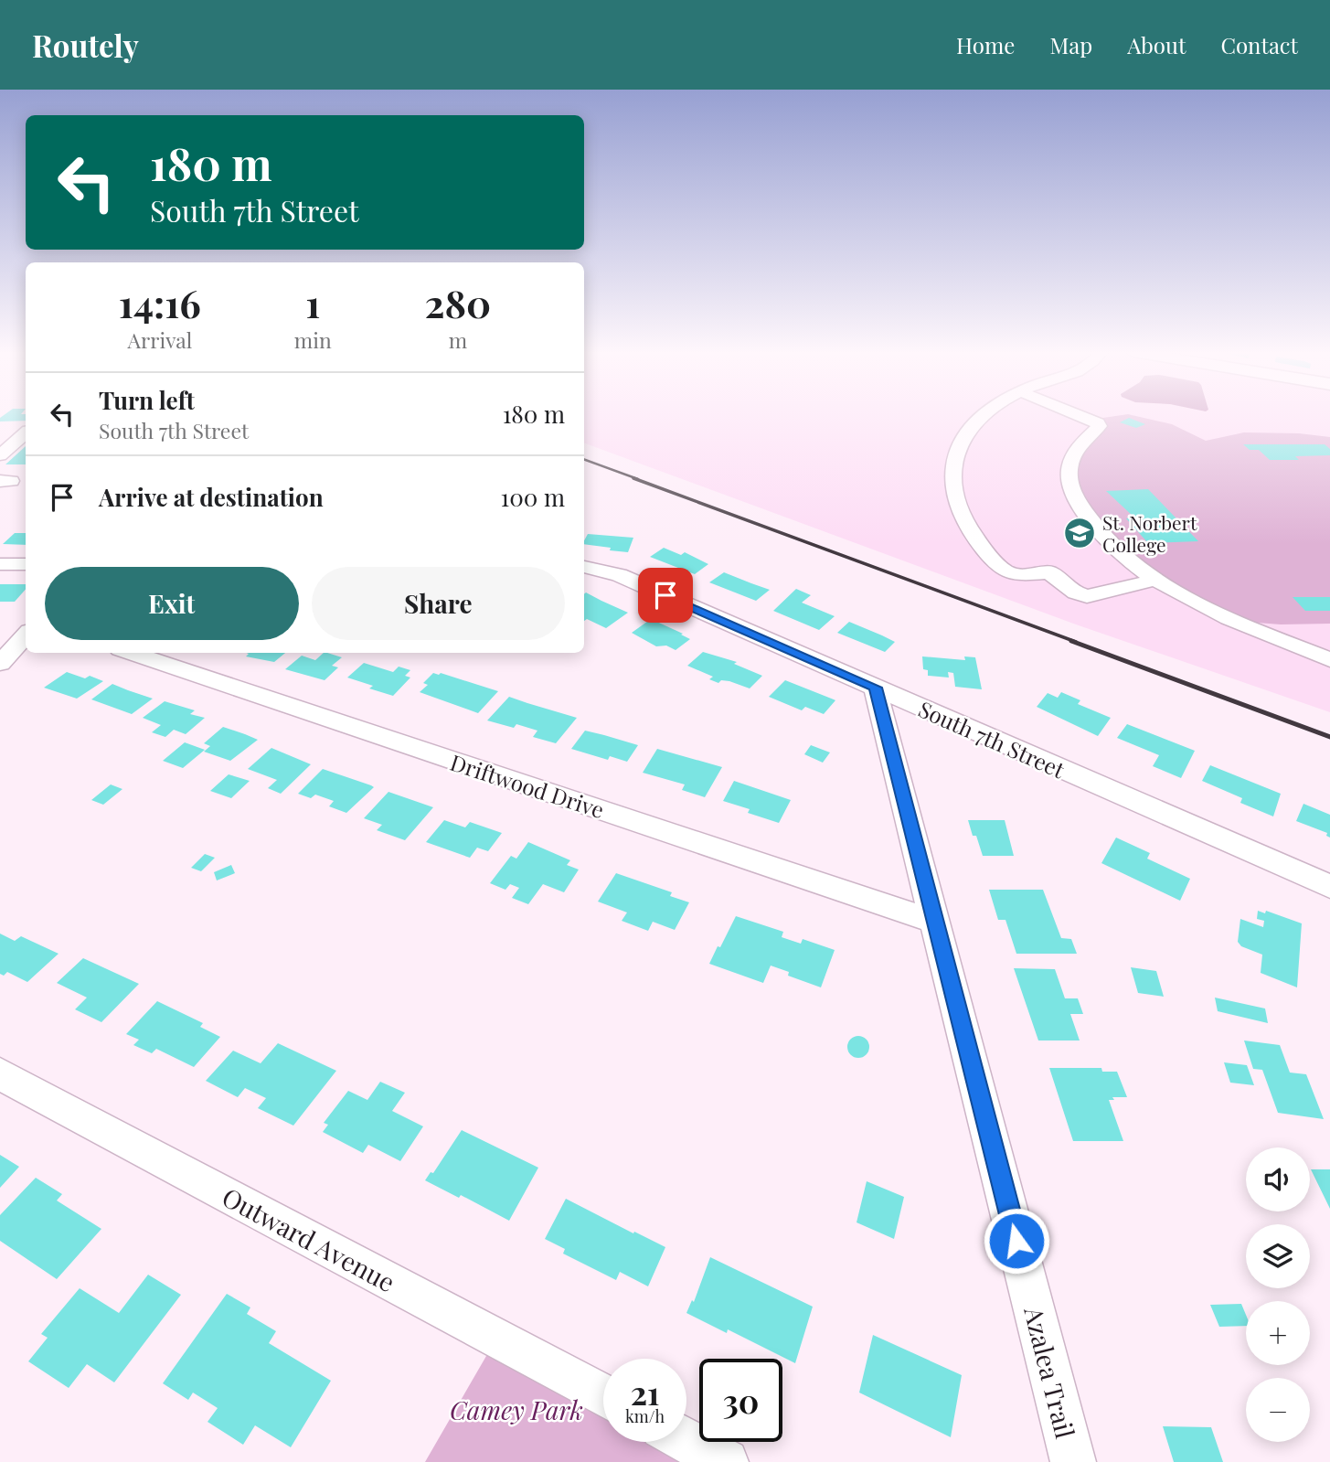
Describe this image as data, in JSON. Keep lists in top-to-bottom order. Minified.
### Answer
{"streets":{"street":["South 7th Street","Driftwood Drive","Outward Avenue","Azalea Trail"]},"crossings":[["South 7th Street","Azalea Trail"],["Driftwood Drive","Azalea Trail"]],"parks":["Camey Park"],"places":{"school or university":["St. Norbert College"]},"page":{"header":"Routely","nav":["Home","Map","About","Contact"],"turn":["180 m","South 7th Street"],"eta":["14:16","Arrival","1","min","280","m"],"list":[{"name":"Turn left","note":"South 7th Street","value":"180 m"},{"name":"Arrive at destination","value":"100 m"}],"buttons":["Exit","Share"],"map_buttons":["+","−"],"speed":"21 km/h","limit":"30"}}
